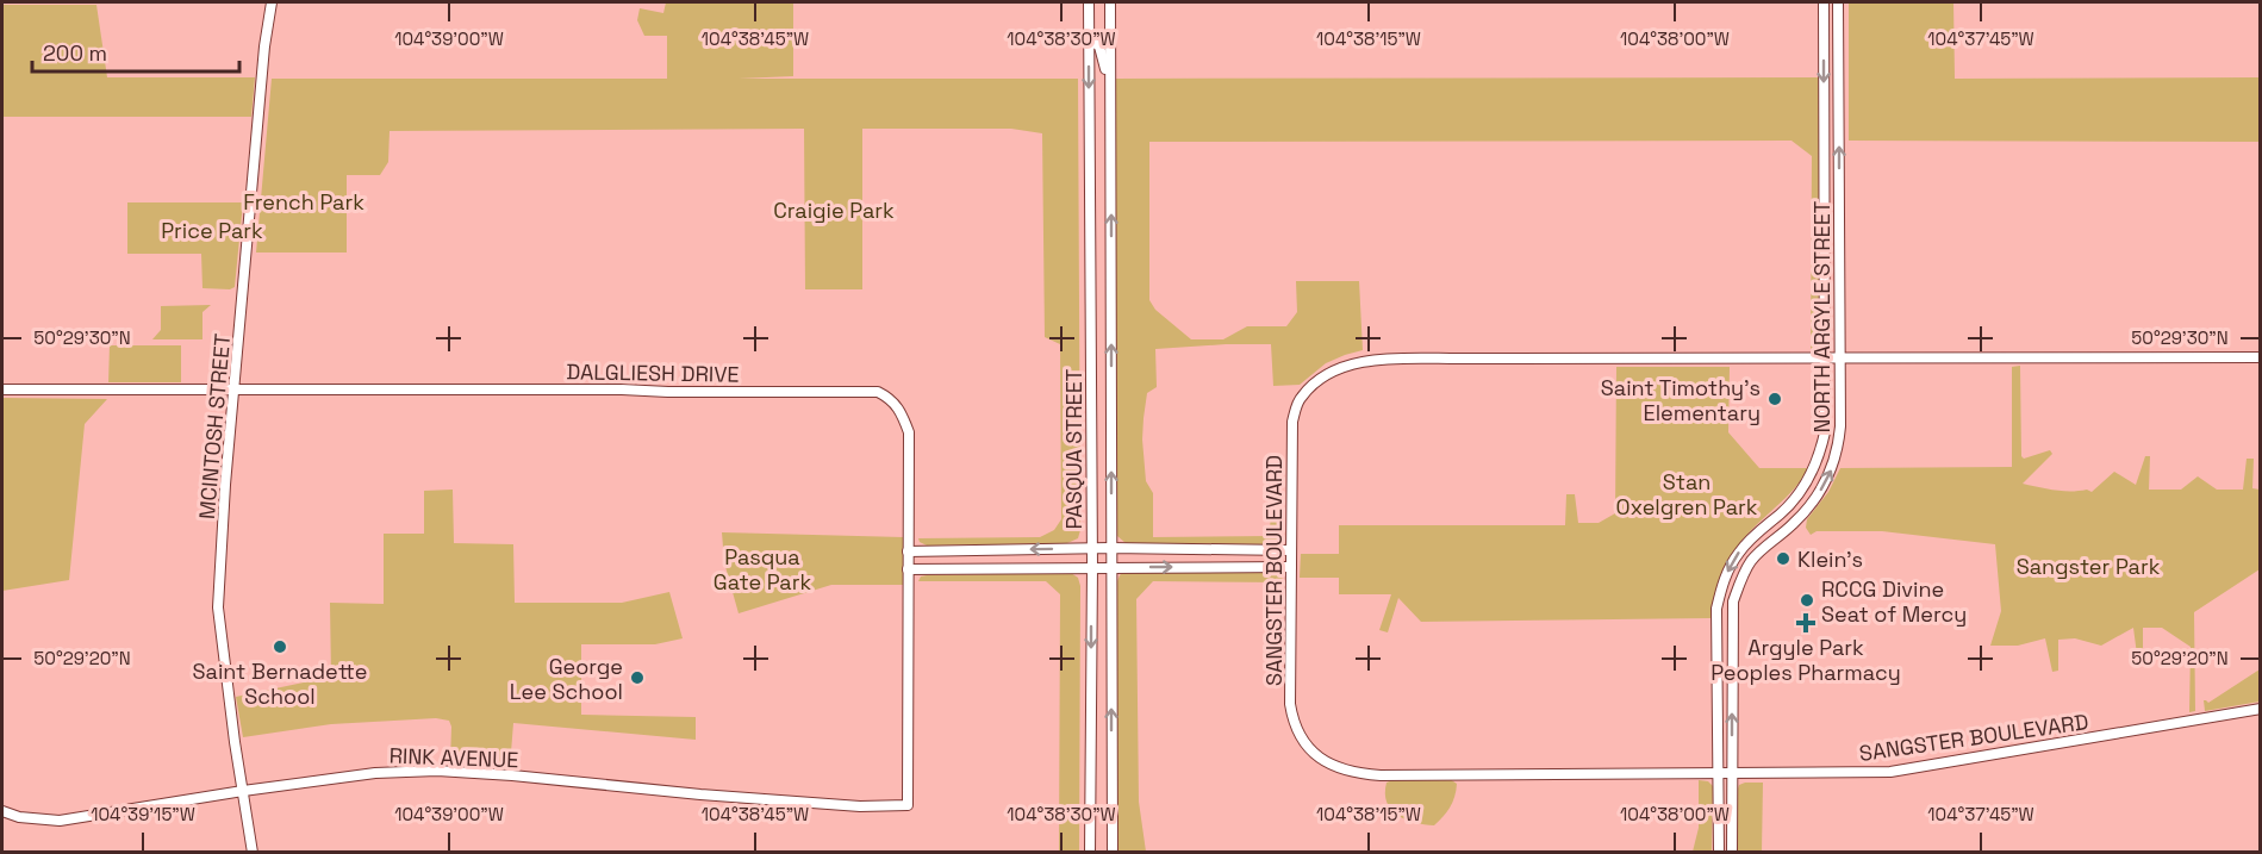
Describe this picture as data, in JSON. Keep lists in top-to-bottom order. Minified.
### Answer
{"streets":{"street":["NORTH ARGYLE STREET","DALGLIESH DRIVE","MCINTOSH STREET","PASQUA STREET","SANGSTER BOULEVARD","RINK AVENUE"]},"crossings":[["NORTH ARGYLE STREET","SANGSTER BOULEVARD"],["DALGLIESH DRIVE","MCINTOSH STREET"],["DALGLIESH DRIVE","RINK AVENUE"],["MCINTOSH STREET","RINK AVENUE"]],"parks":["French Park","Craigie Park","Price Park","Stan Oxelgren Park","Pasqua Gate Park","Sangster Park"],"places":{"other":["Saint Timothy's Elementary","Klein's","RCCG Divine Seat of Mercy","Saint Bernadette School","George Lee School"],"health":["Argyle Park Peoples Pharmacy"]},"scale_bar":"200 m","coordinates":["104°39'00\"W","104°38'45\"W","104°38'30\"W","104°38'15\"W","104°38'00\"W","104°37'45\"W","50°29'30\"N","50°29'20\"N","104°39'15\"W"]}
